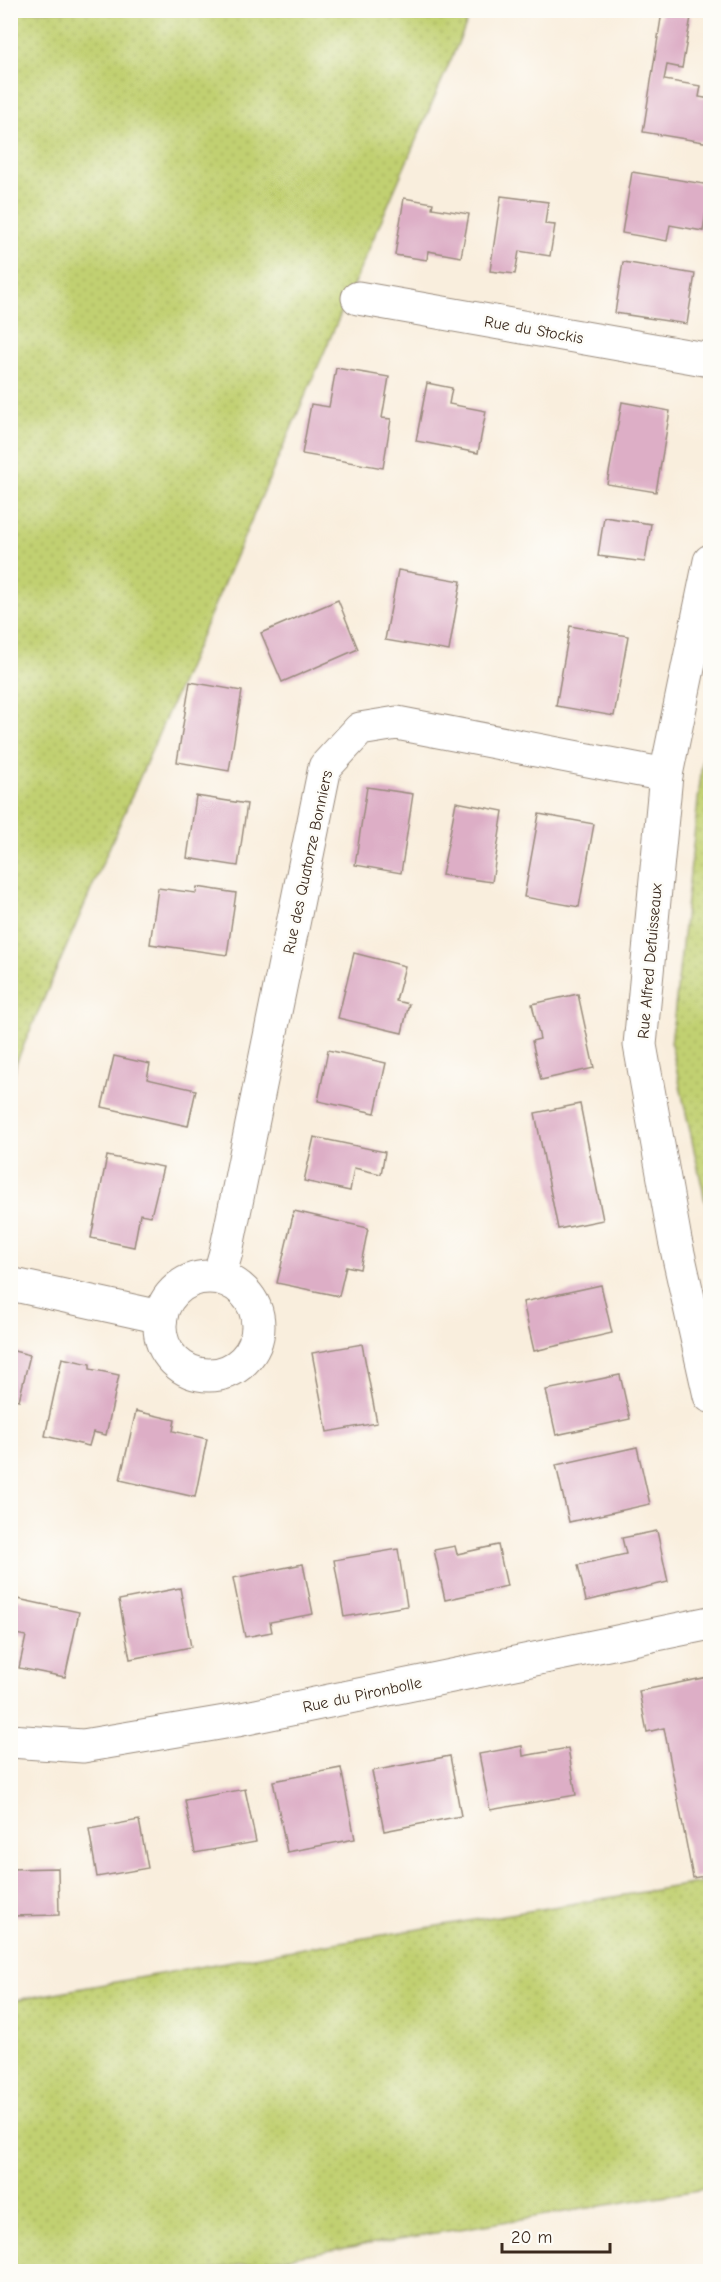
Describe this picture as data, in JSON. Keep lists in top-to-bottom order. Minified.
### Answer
{"streets":{"street":["Rue du Stockis","Rue des Quatorze Bonniers","Rue Alfred Defuisseaux","Rue du Pironbolle"]},"crossings":[["Rue des Quatorze Bonniers","Rue Alfred Defuisseaux"]],"scale_bar":"20 m"}
